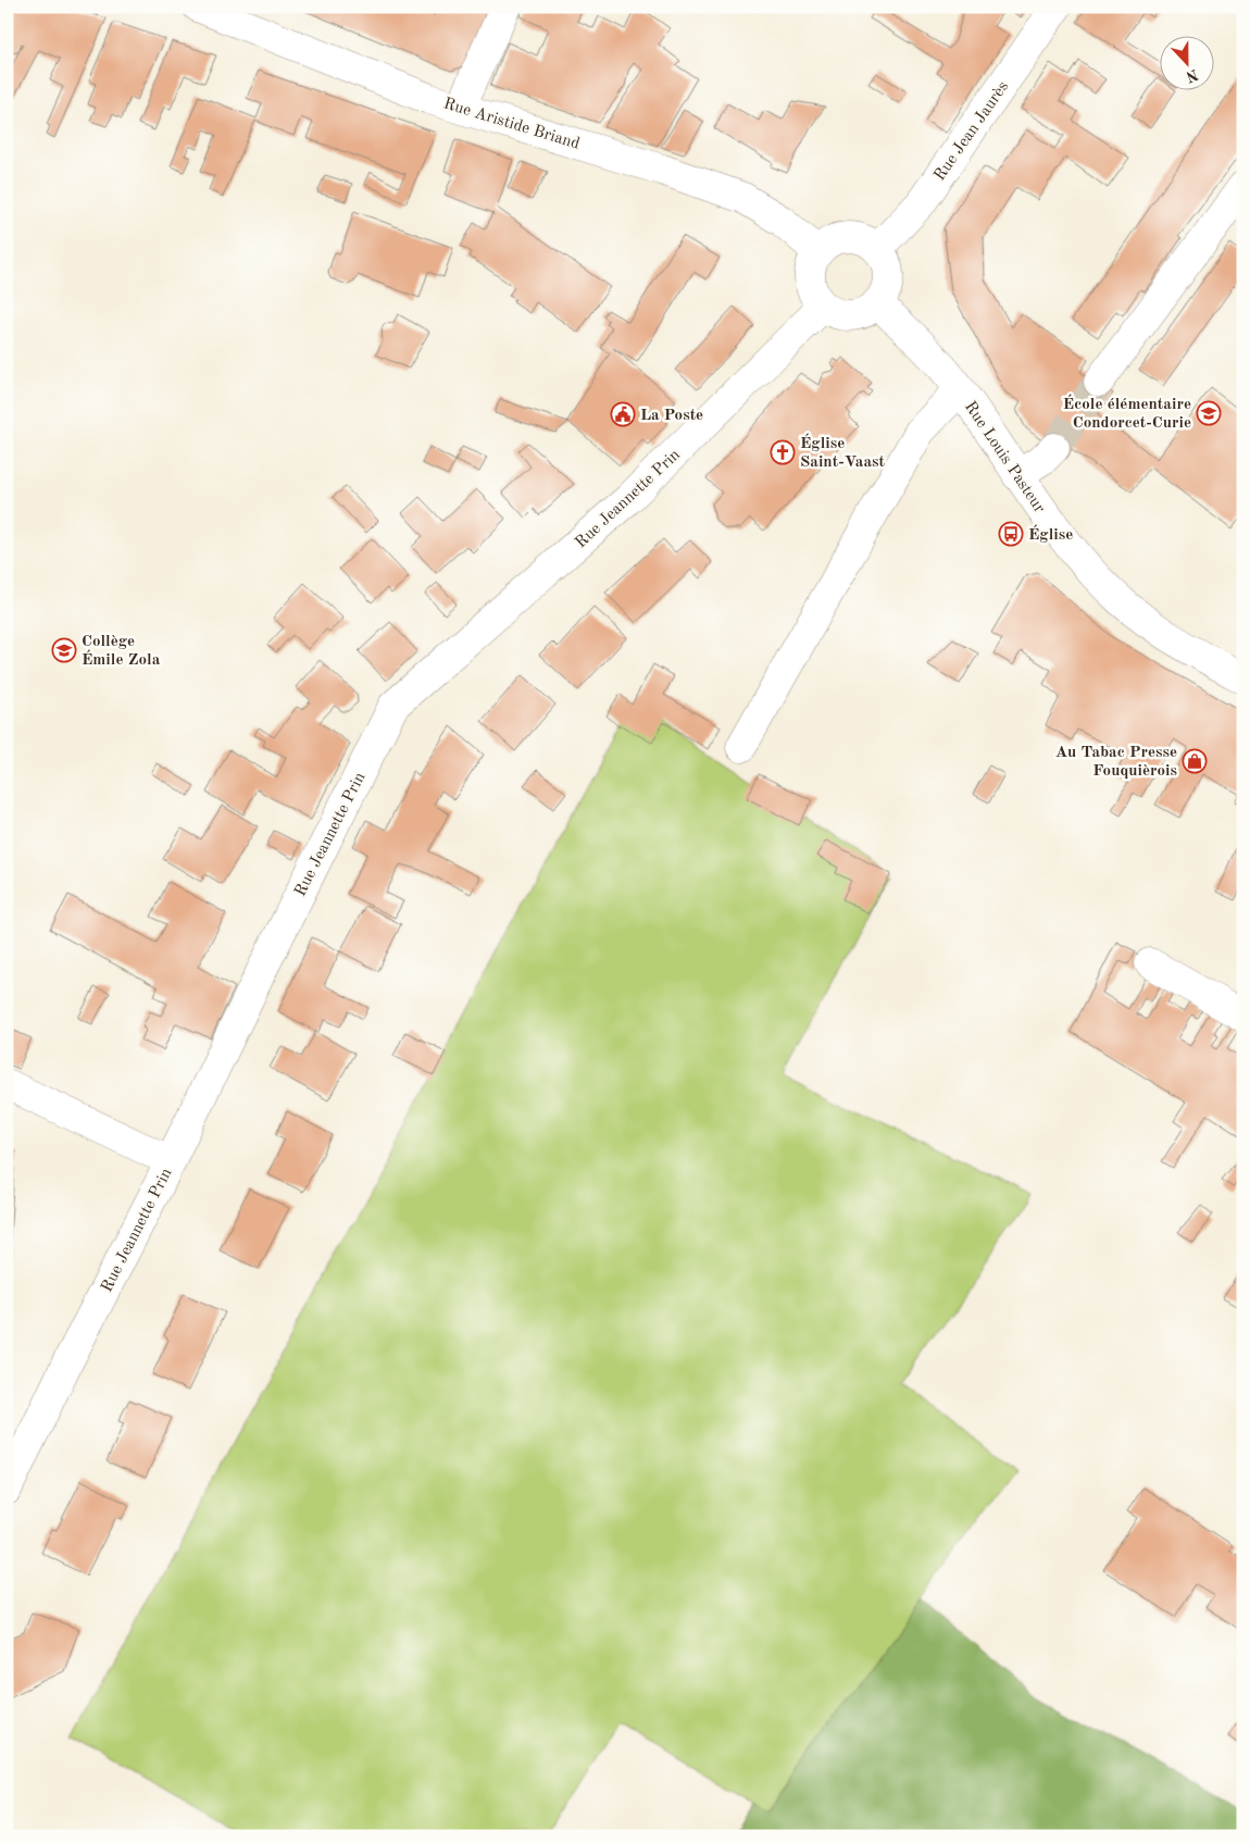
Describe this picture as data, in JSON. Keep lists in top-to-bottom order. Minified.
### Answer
{"streets":{"street":["Rue Aristide Briand","Rue Jean Jaurès","Rue Louis Pasteur","Rue Jeannette Prin"]},"crossings":[["Rue Aristide Briand","Rue Jean Jaurès"],["Rue Aristide Briand","Rue Louis Pasteur"],["Rue Aristide Briand","Rue Jeannette Prin"],["Rue Jean Jaurès","Rue Louis Pasteur"],["Rue Jean Jaurès","Rue Jeannette Prin"],["Rue Louis Pasteur","Rue Jeannette Prin"]],"places":{"school or university":["École élémentaire Condorcet-Curie","Collège Émile Zola"],"public building":["La Poste"],"church":["Église Saint-Vaast"],"bus stop":["Église"],"shop":["Au Tabac Presse Fouquièrois"]},"north":"bottom"}
